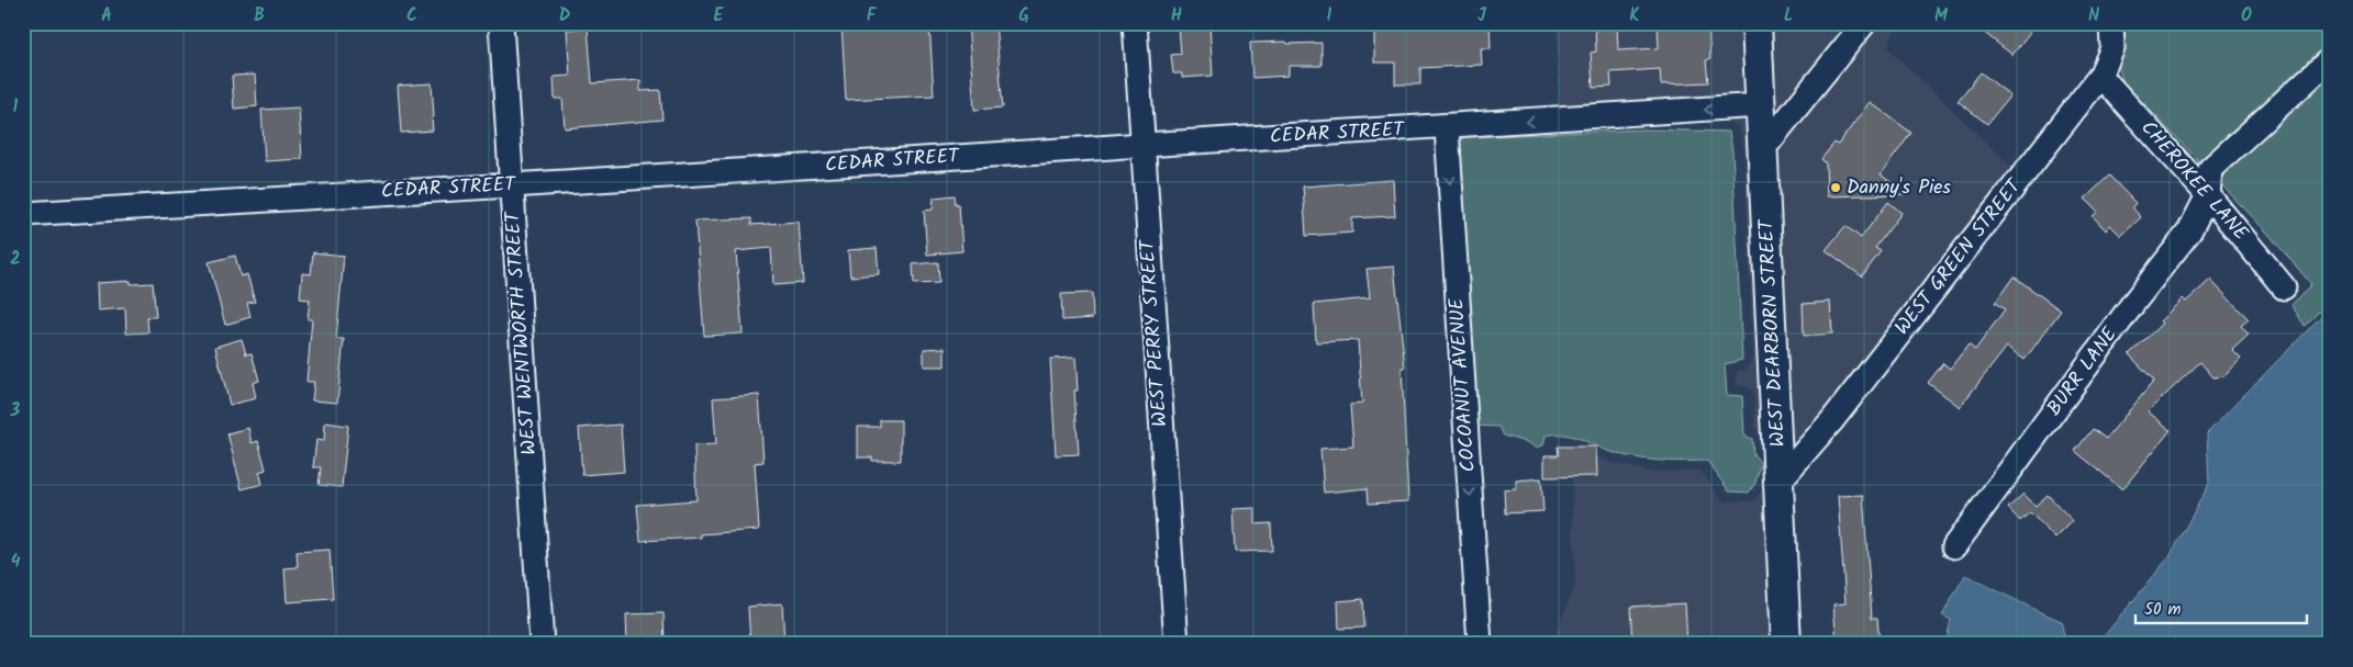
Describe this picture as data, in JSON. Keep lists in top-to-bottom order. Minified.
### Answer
{"streets":{"street":["CEDAR STREET","CHEROKEE LANE","WEST GREEN STREET","WEST WENTWORTH STREET","WEST PERRY STREET","WEST DEARBORN STREET","BURR LANE","COCOANUT AVENUE"]},"crossings":[["CEDAR STREET","WEST WENTWORTH STREET"],["CEDAR STREET","WEST PERRY STREET"],["CEDAR STREET","WEST DEARBORN STREET"],["CEDAR STREET","COCOANUT AVENUE"],["CHEROKEE LANE","WEST GREEN STREET"],["CHEROKEE LANE","BURR LANE"],["WEST GREEN STREET","WEST DEARBORN STREET"]],"one_way":["COCOANUT AVENUE"],"places":["Danny's Pies"],"scale_bar":"50 m","grid":{"columns":["A","B","C","D","E","F","G","H","I","J","K","L","M","N","O"],"rows":["1","2","3","4"]}}
